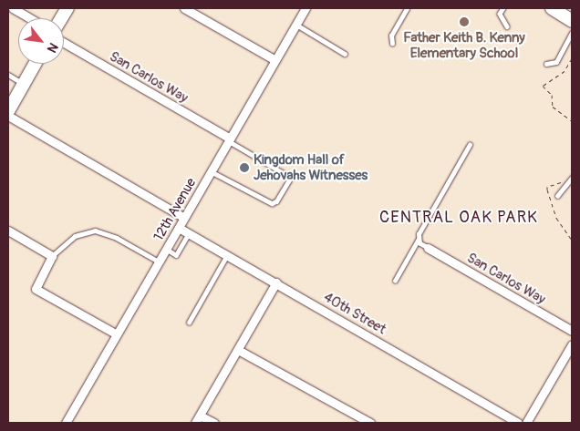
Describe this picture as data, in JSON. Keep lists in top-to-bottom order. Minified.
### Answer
{"streets":{"street":["San Carlos Way","12th Avenue","40th Street"]},"crossings":[["San Carlos Way","12th Avenue"],["12th Avenue","40th Street"]],"districts":["CENTRAL OAK PARK"],"places":["Father Keith B. Kenny Elementary School","Kingdom Hall of Jehovahs Witnesses"],"north":"bottom right"}
